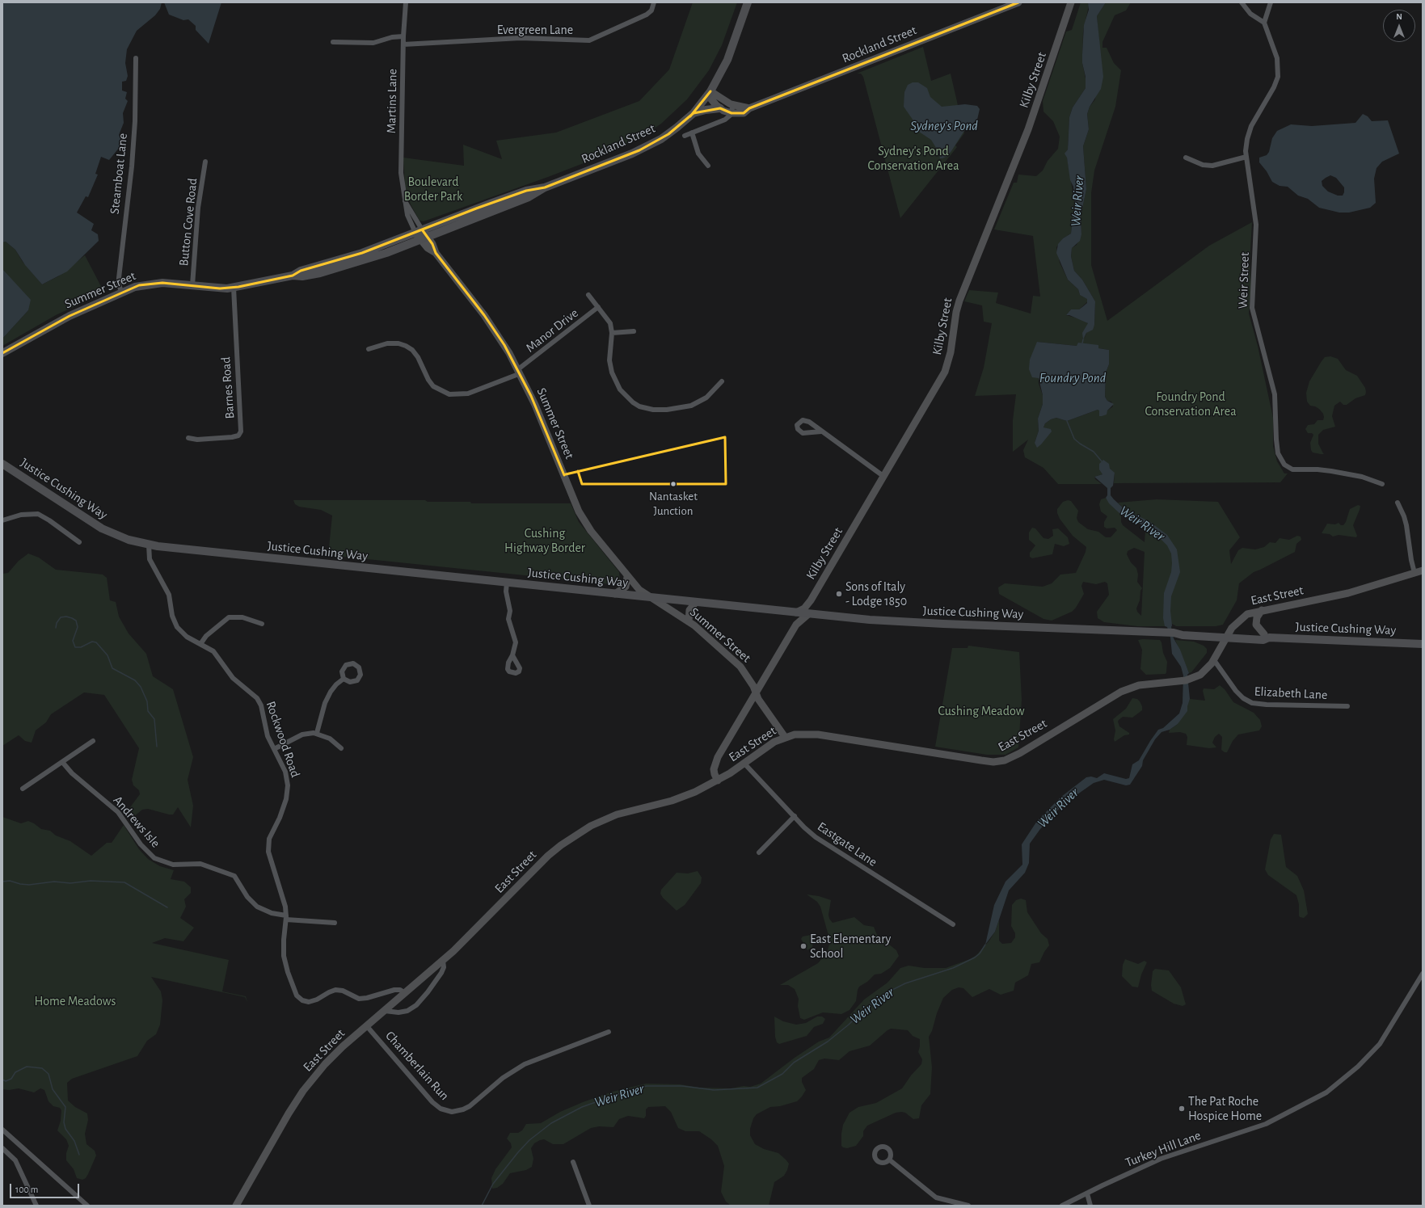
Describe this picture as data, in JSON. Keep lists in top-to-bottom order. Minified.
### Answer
{"streets":{"main road":["Rockland Street","Kilby Street","Summer Street","Justice Cushing Way","East Street"],"street":["Evergreen Lane","Martins Lane","Steamboat Lane","Button Cove Road","Weir Street","Manor Drive","Barnes Road","Elizabeth Lane","Rockwood Road","Andrews Isle","Eastgate Lane","Chamberlain Run","Turkey Hill Lane"]},"crossings":[["Evergreen Lane","Martins Lane"],["Rockland Street","Martins Lane"],["Rockland Street","Summer Street"],["Kilby Street","Justice Cushing Way"],["Martins Lane","Summer Street"],["Steamboat Lane","Summer Street"],["Button Cove Road","Summer Street"],["Summer Street","Manor Drive"],["Summer Street","Barnes Road"],["Summer Street","Justice Cushing Way"],["Summer Street","East Street"],["Justice Cushing Way","East Street"],["Justice Cushing Way","Rockwood Road"],["East Street","Elizabeth Lane"],["East Street","Rockwood Road"],["East Street","Eastgate Lane"],["East Street","Chamberlain Run"],["Rockwood Road","Andrews Isle"]],"water":["Sydney's Pond","Weir River","Foundry Pond"],"parks":["Sydney's Pond Conservation Area","Boulevard Border Park","Foundry Pond Conservation Area","Cushing Highway Border","Cushing Meadow","Home Meadows"],"places":["Nantasket Junction","Sons of Italy - Lodge 1850","East Elementary School","The Pat Roche Hospice Home"],"scale_bar":"100 m","north":"top"}
